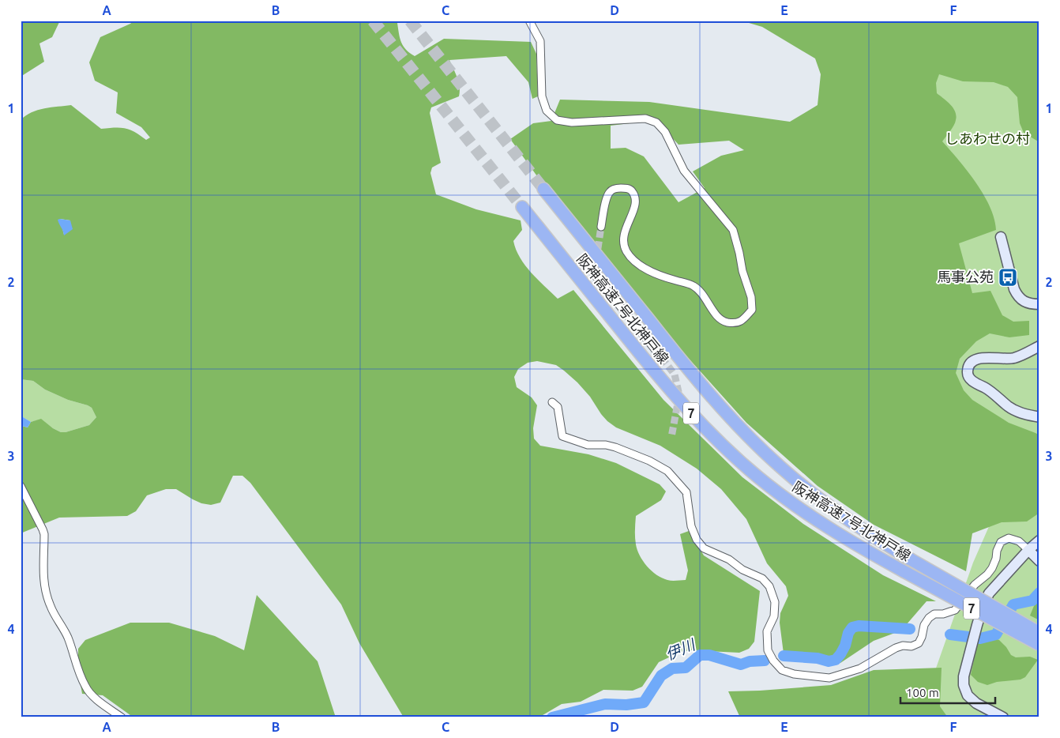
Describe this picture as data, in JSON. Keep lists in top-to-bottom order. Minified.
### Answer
{"streets":{"highway":["阪神高速7号北神戸線","7"]},"crossings":[["阪神高速7号北神戸線","7"]],"water":["伊川"],"parks":["しあわせの村"],"places":{"bus stop":["馬事公苑"]},"scale_bar":"100 m","grid":{"columns":["A","B","C","D","E","F"],"rows":["1","2","3","4"]}}
